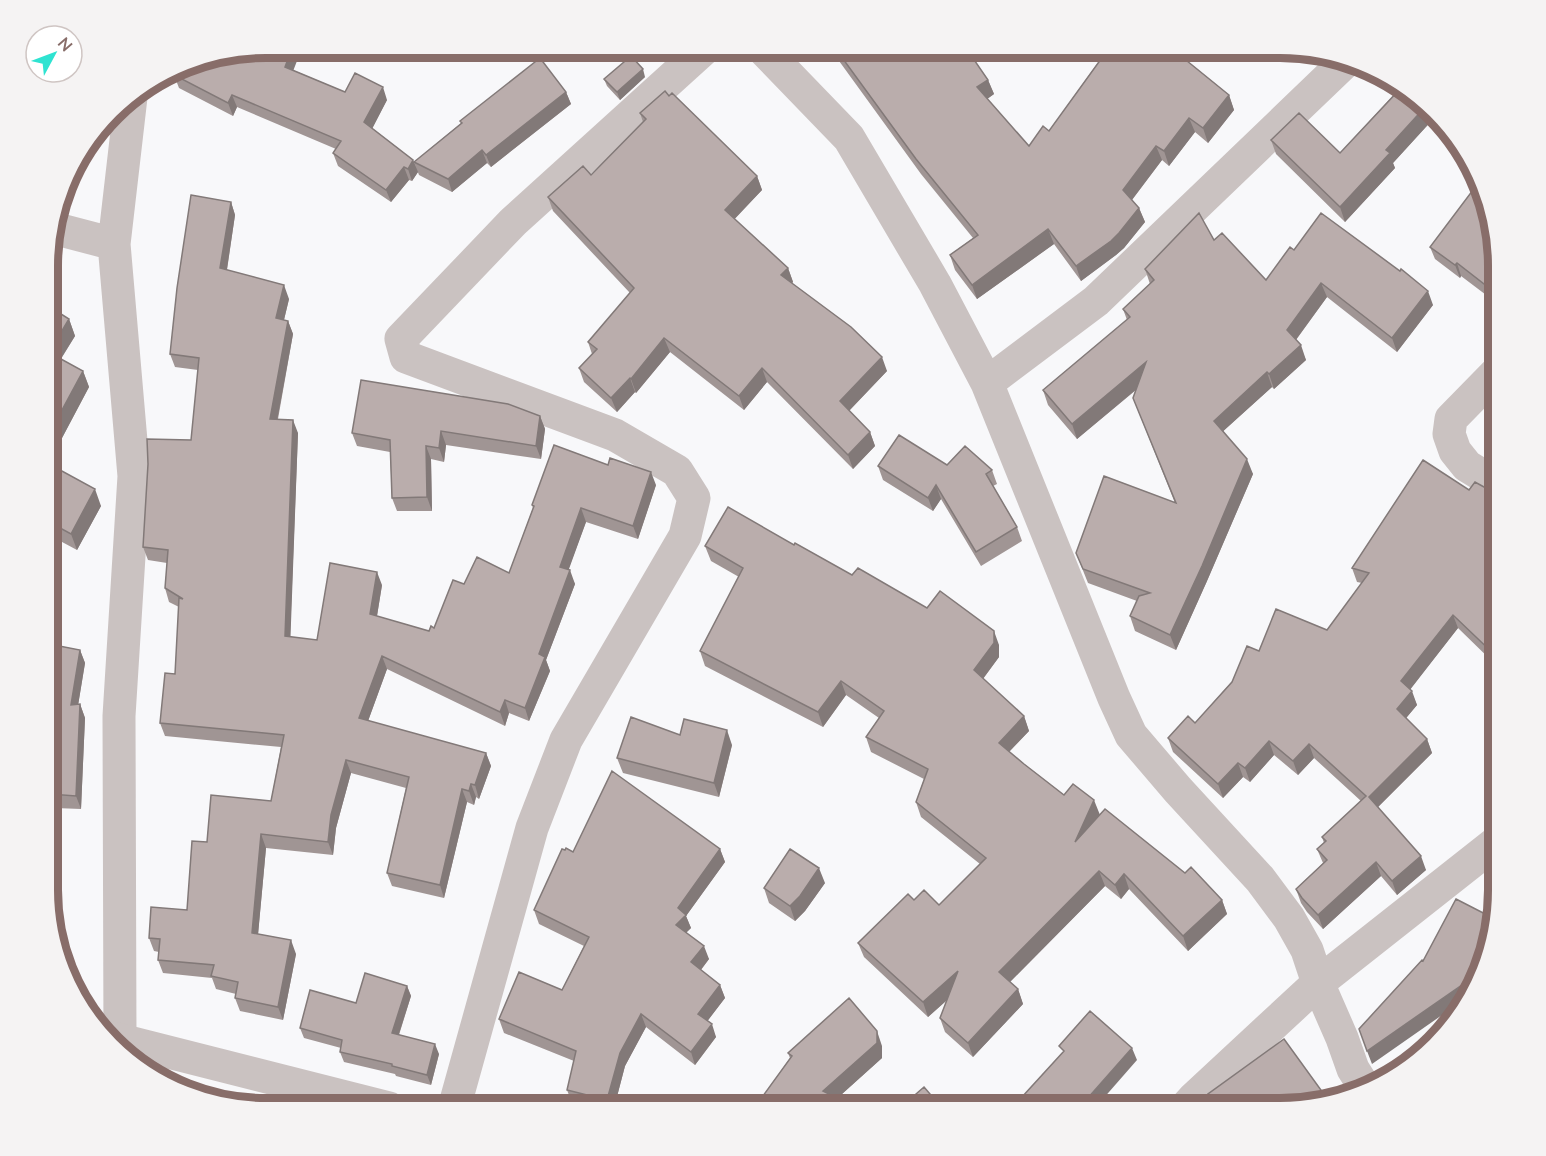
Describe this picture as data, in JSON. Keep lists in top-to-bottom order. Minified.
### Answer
{"north":"top right"}
